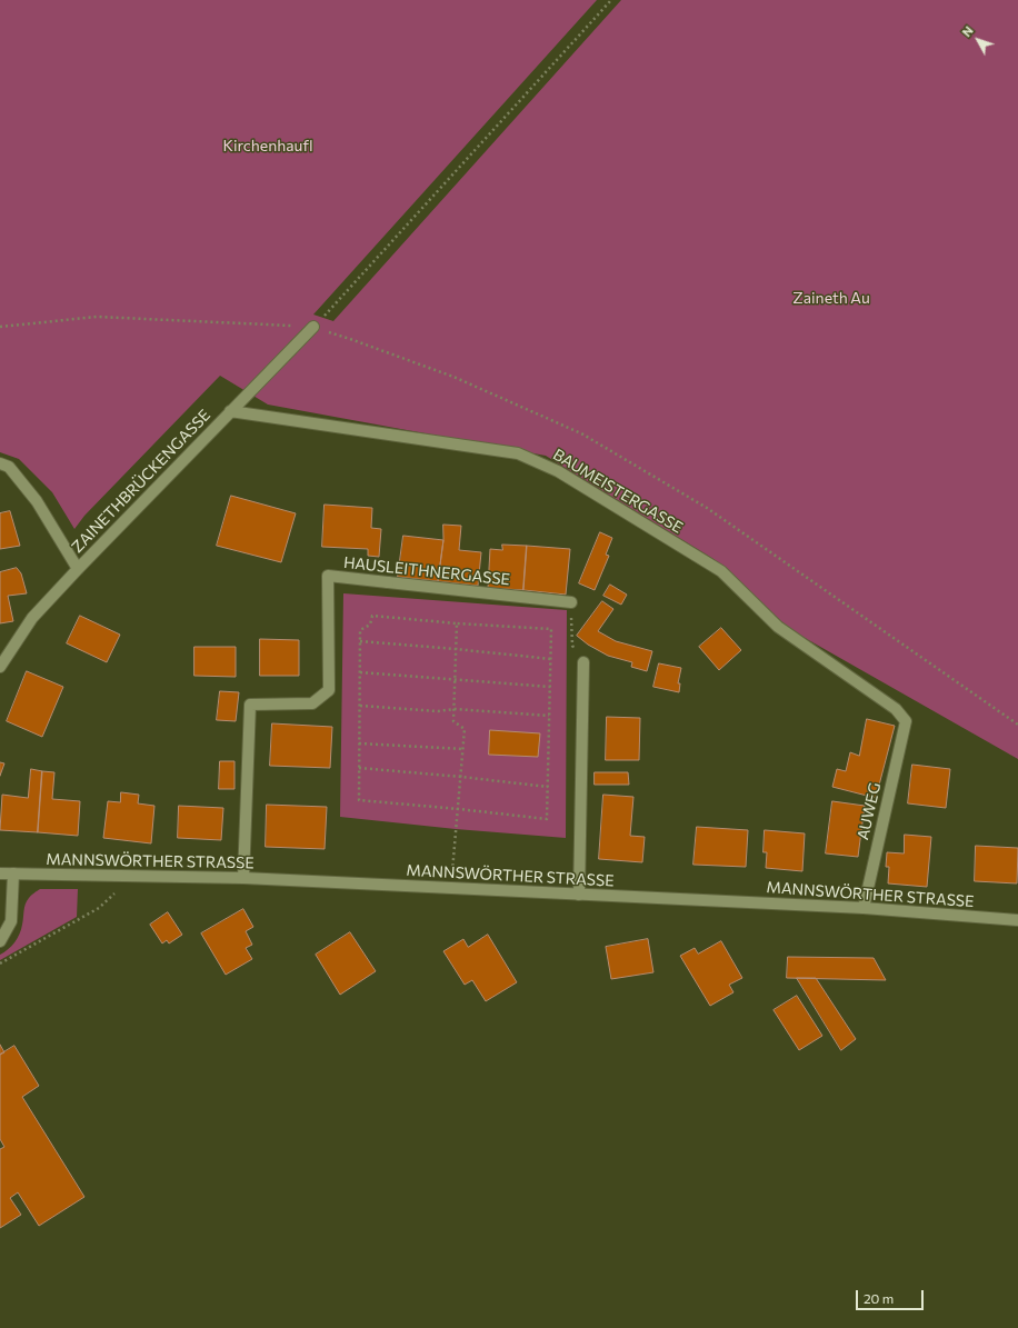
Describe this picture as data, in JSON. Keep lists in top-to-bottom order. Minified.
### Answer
{"streets":{"street":["ZAINETHBRÜCKENGASSE","BAUMEISTERGASSE","HAUSLEITHNERGASSE","AUWEG","MANNSWÖRTHER STRASSE"]},"crossings":[["ZAINETHBRÜCKENGASSE","BAUMEISTERGASSE"],["BAUMEISTERGASSE","AUWEG"],["HAUSLEITHNERGASSE","MANNSWÖRTHER STRASSE"],["AUWEG","MANNSWÖRTHER STRASSE"]],"parks":["Kirchenhaufl","Zaineth Au"],"scale_bar":"20 m","north":"top left"}
